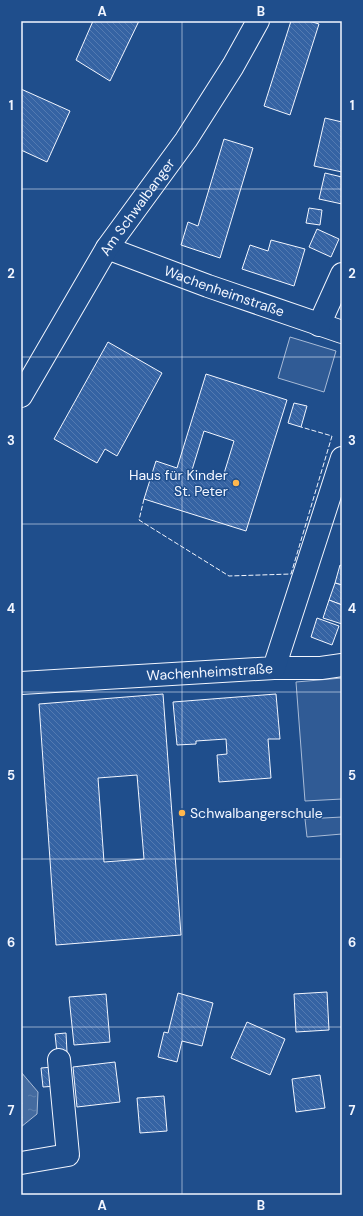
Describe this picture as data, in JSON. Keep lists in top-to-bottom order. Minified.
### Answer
{"streets":{"street":["Am Schwalbanger","Wachenheimstraße"]},"crossings":[["Am Schwalbanger","Wachenheimstraße"]],"places":["Haus für Kinder St. Peter","Schwalbangerschule"],"grid":{"columns":["A","B"],"rows":["1","2","3","4","5","6","7"]}}
